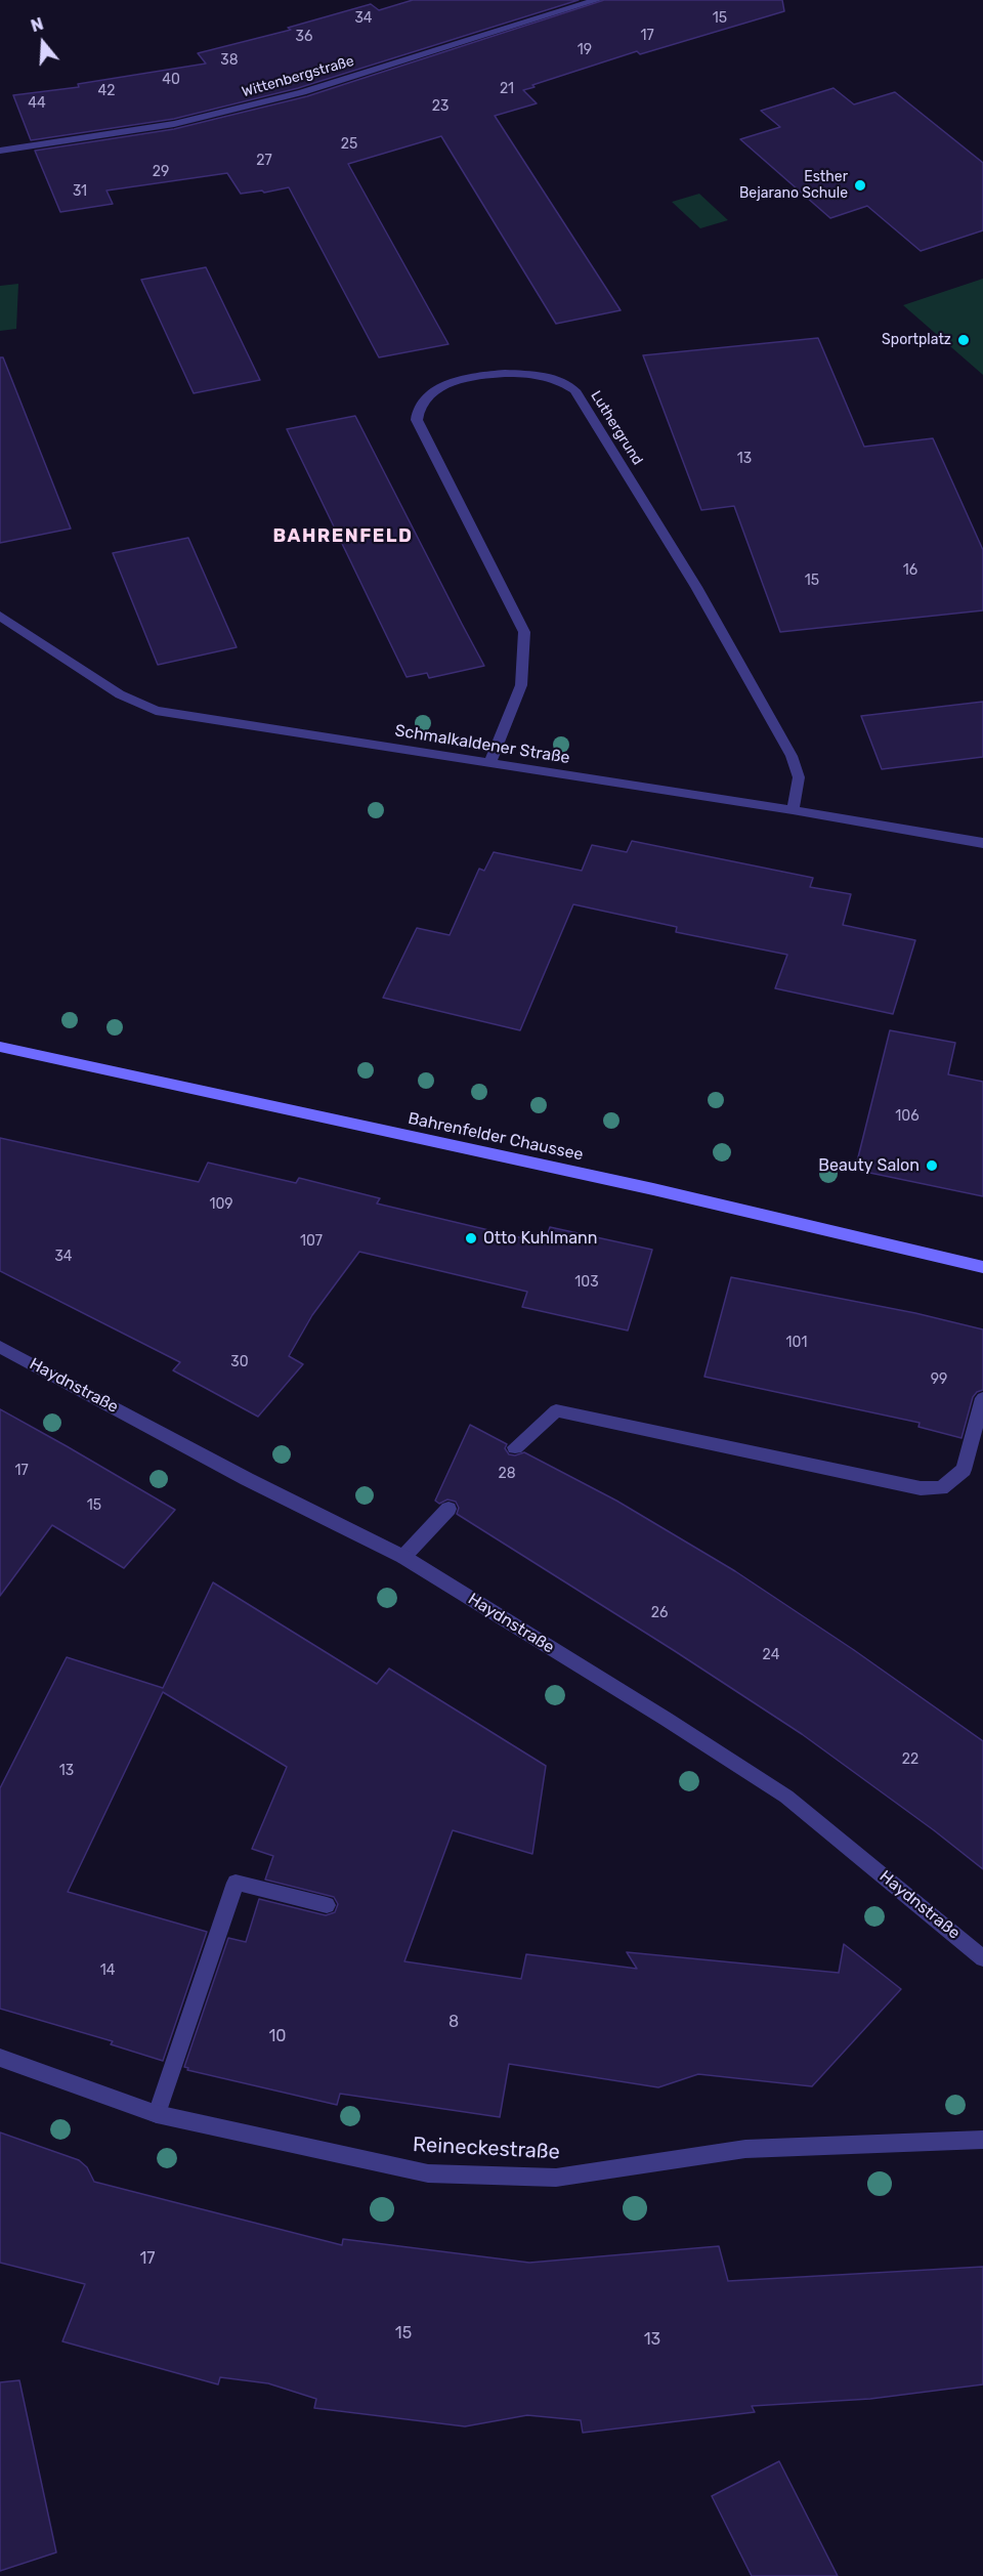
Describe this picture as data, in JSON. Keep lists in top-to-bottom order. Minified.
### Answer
{"streets":{"main road":["Bahrenfelder Chaussee"],"street":["Wittenbergstraße","Luthergrund","Schmalkaldener Straße","Haydnstraße","Reineckestraße"]},"crossings":[["Luthergrund","Schmalkaldener Straße"]],"districts":["BAHRENFELD"],"places":["Esther Bejarano Schule","Sportplatz","Beauty Salon","Otto Kuhlmann"],"house_numbers":["34","15","17","36","19","38","40","21","42","44","23","25","27","29","31","13","16","15","106","109","107","34","103","101","30","99","17","28","15","26","24","22","13","14","8","10","17","15","13"],"north":"top"}
